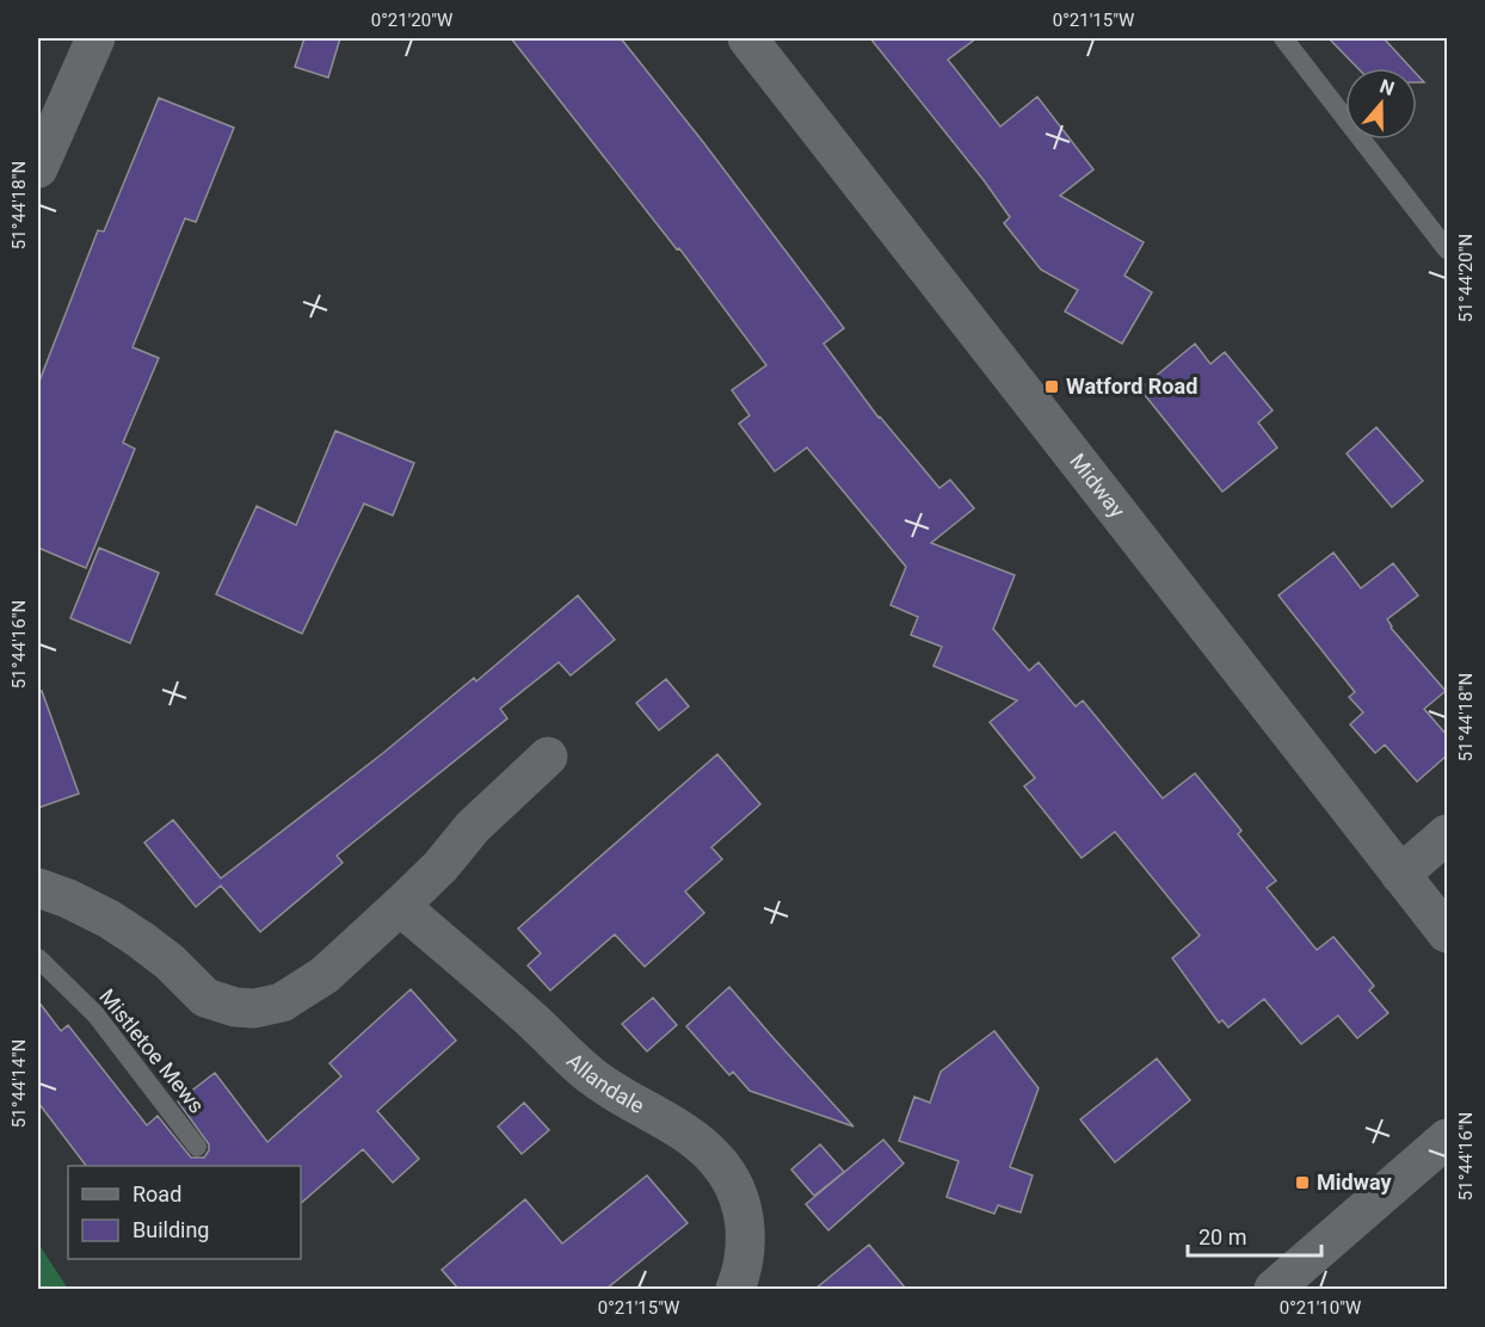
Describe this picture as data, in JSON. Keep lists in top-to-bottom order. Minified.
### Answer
{"streets":{"street":["Midway","Allandale"],"lane":["Mistletoe Mews"]},"places":{"transit":["Watford Road","Midway"]},"legend":["Road","Building"],"scale_bar":"20 m","north":"top","coordinates":["0°21'20\"W","0°21'15\"W","51°44'18\"N","51°44'20\"N","51°44'16\"N","51°44'14\"N","0°21'10\"W"]}
